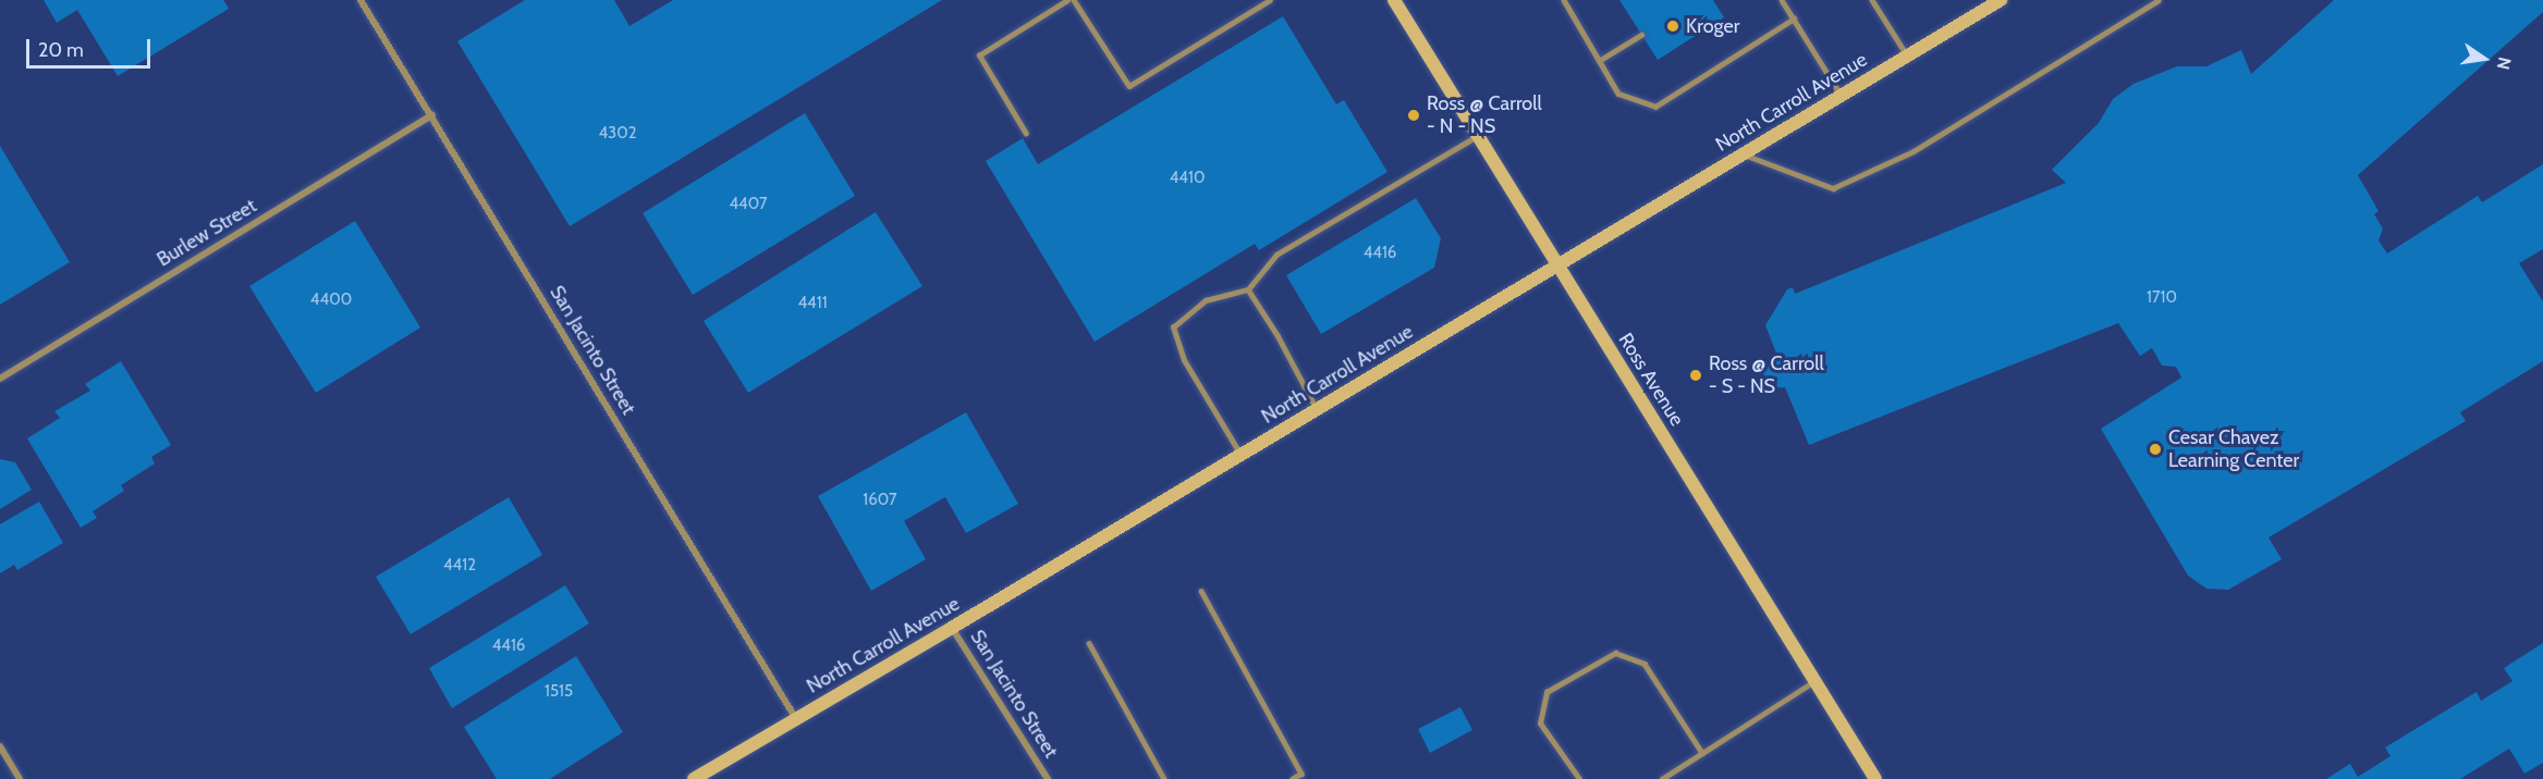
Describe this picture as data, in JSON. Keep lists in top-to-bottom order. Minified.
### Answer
{"streets":{"street":["North Carroll Avenue","Burlew Street","San Jacinto Street","Ross Avenue"]},"crossings":[["North Carroll Avenue","San Jacinto Street"],["North Carroll Avenue","Ross Avenue"],["Burlew Street","San Jacinto Street"]],"places":["Kroger","Ross @ Carroll - N - NS","Ross @ Carroll - S - NS","Cesar Chavez Learning Center"],"house_numbers":["4302","4410","4407","4416","1710","4400","4411","1607","4412","4416","1515"],"scale_bar":"20 m","north":"right"}
